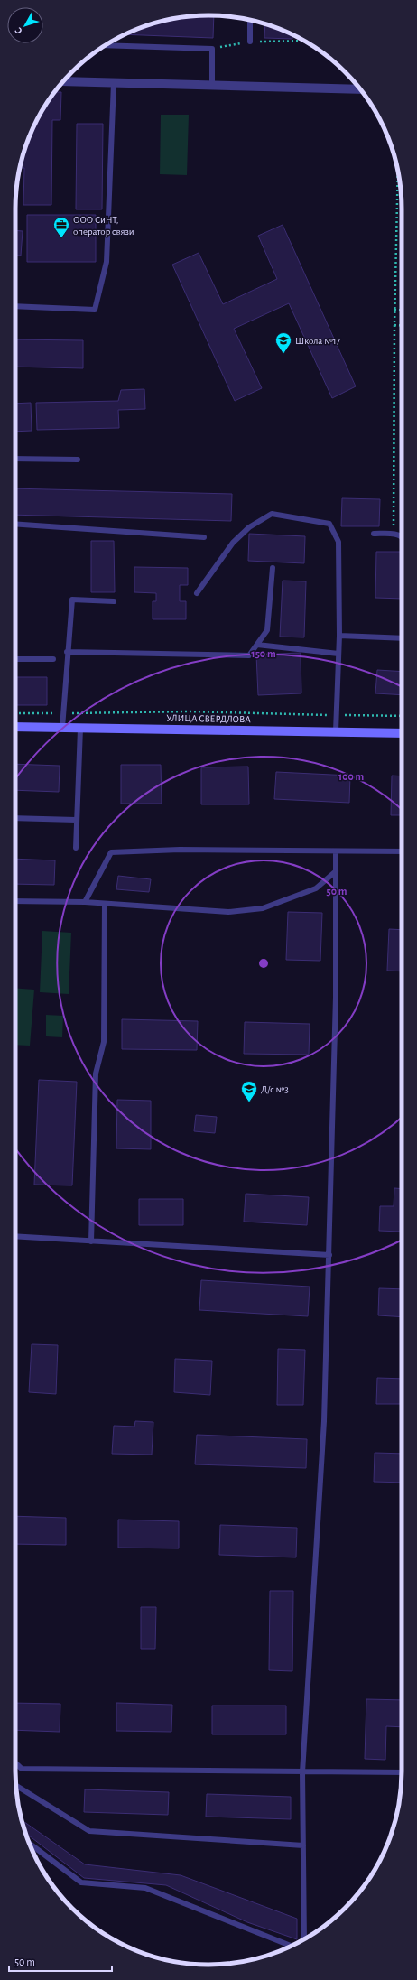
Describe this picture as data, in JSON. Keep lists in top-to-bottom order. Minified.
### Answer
{"streets":{"main road":["УЛИЦА СВЕРДЛОВА"]},"places":{"office":["ООО СиНТ, оператор связи"],"school or university":["Школа №17","Д/с №3"]},"scale_bar":"50 m","north":"bottom left","rings":["150 m","100 m","50 m"]}
